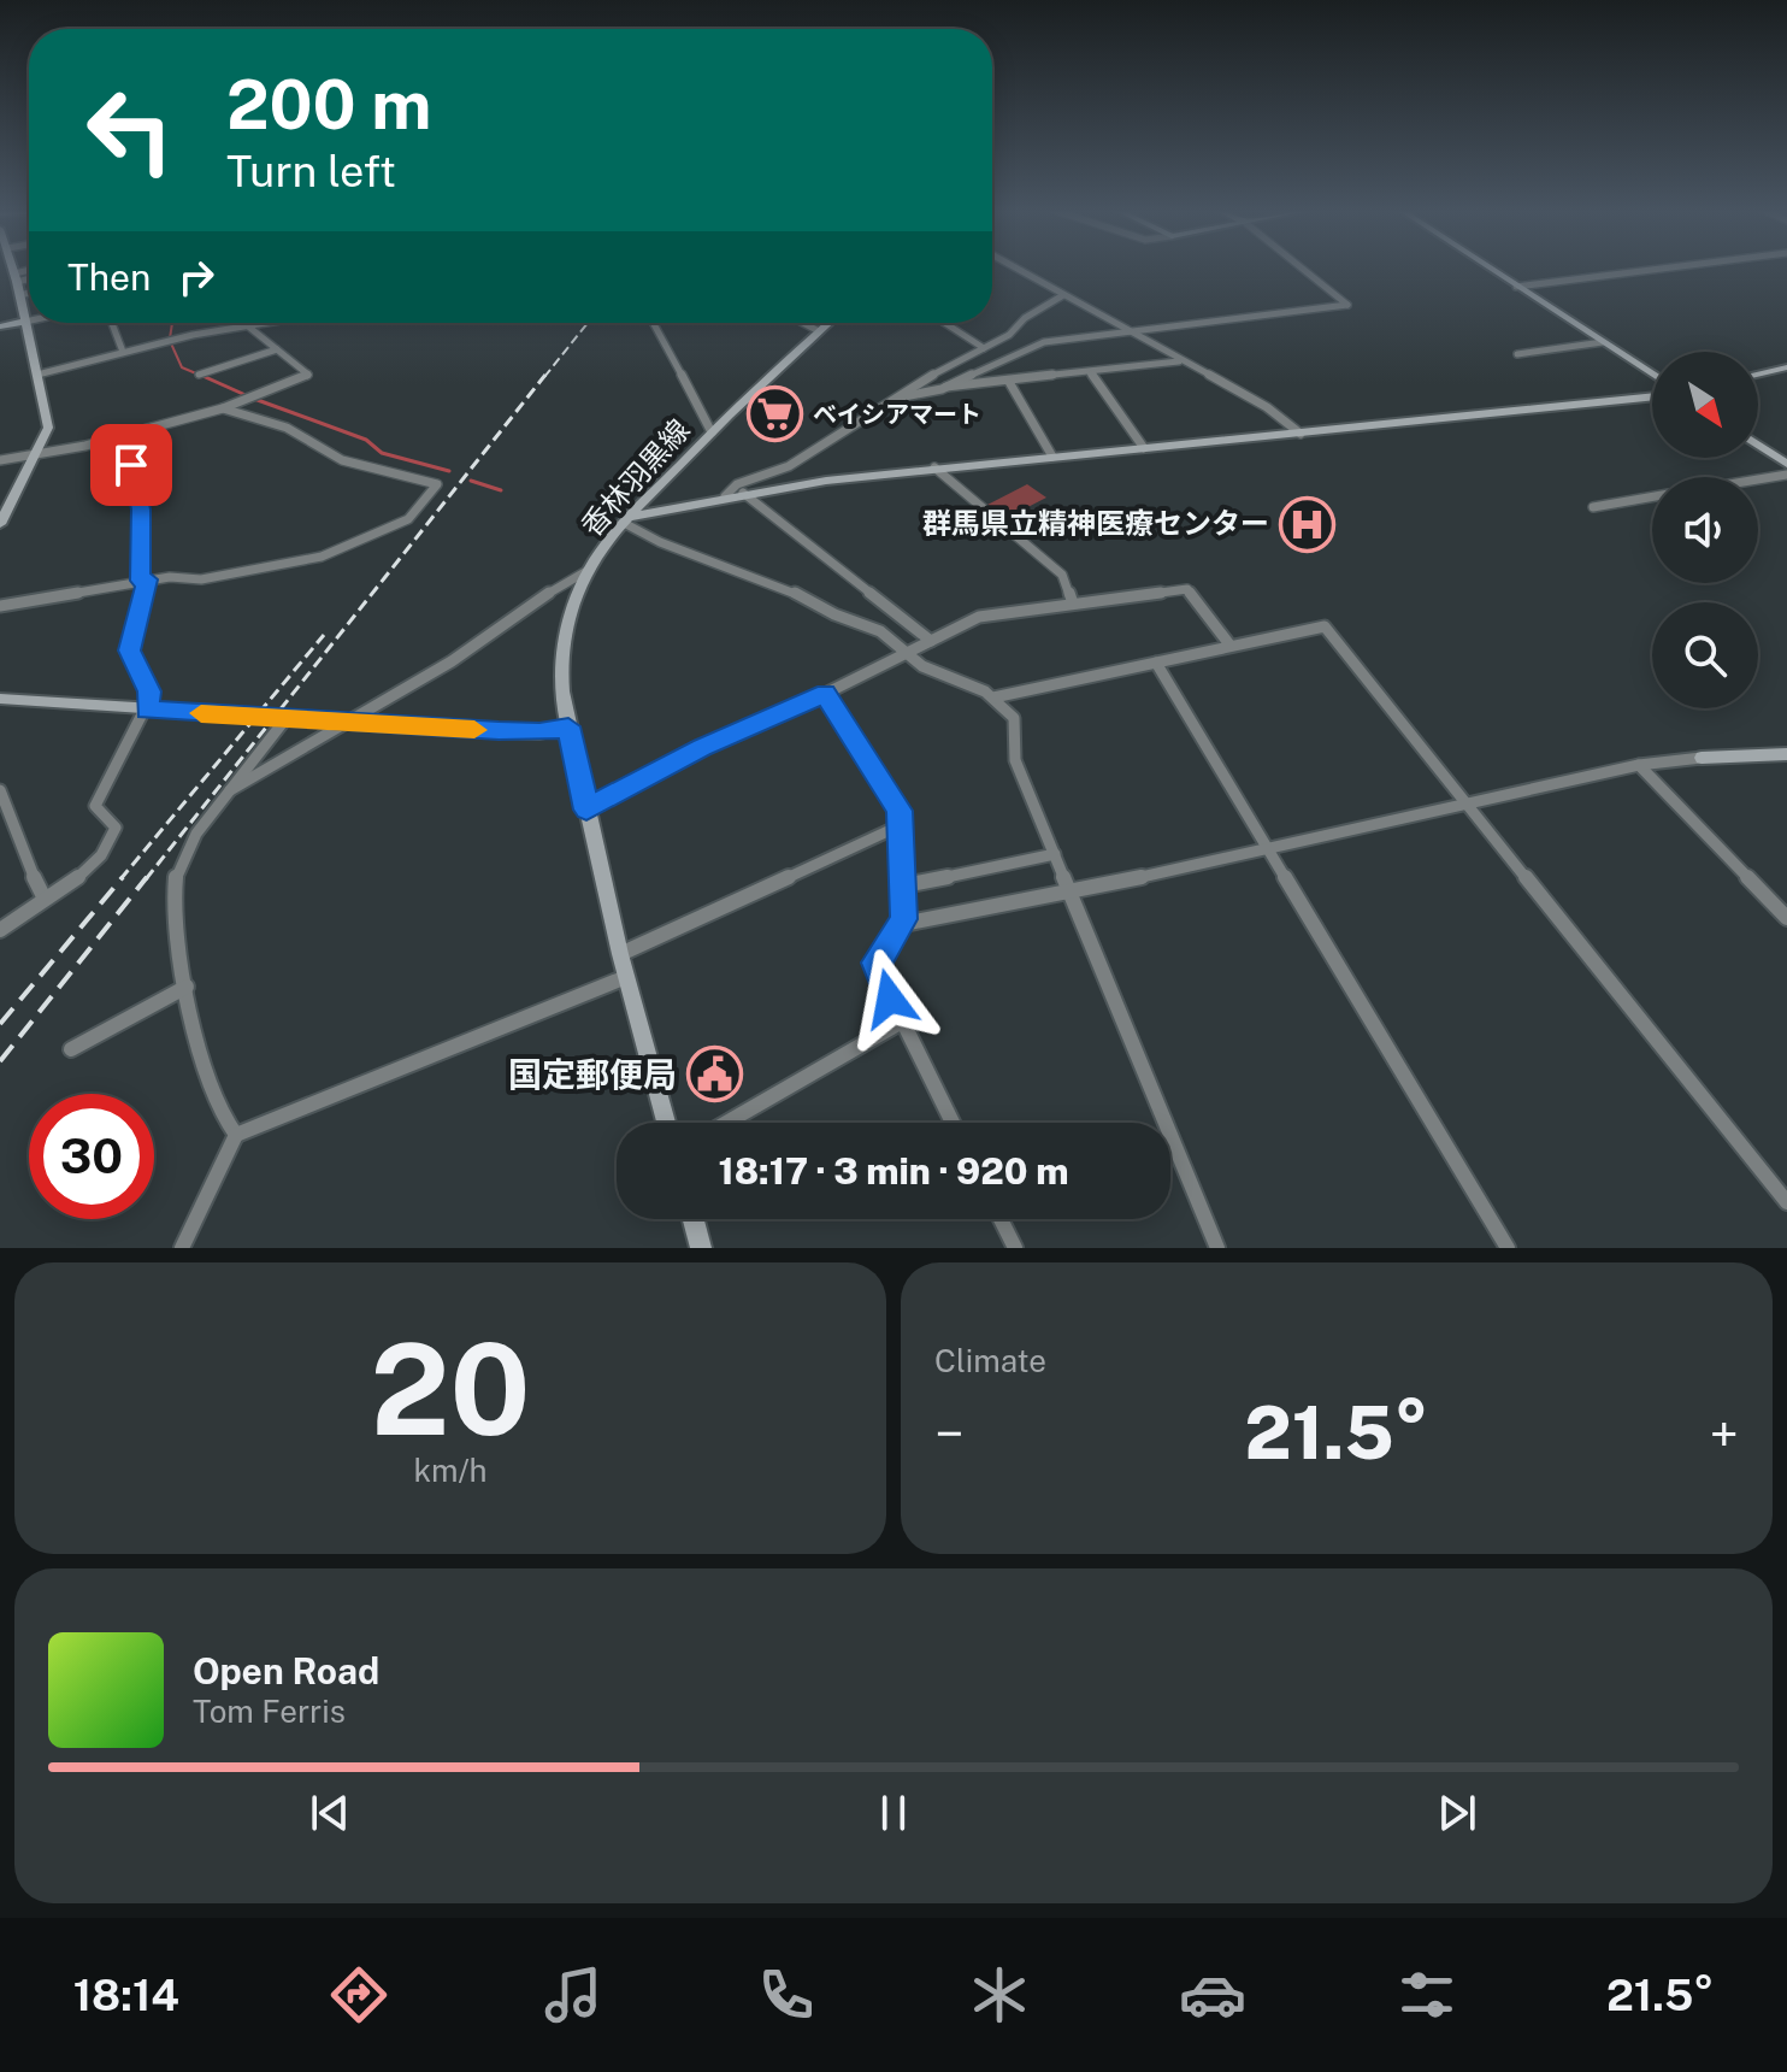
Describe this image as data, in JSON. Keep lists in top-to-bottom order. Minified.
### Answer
{"streets":{"street":["香林羽黒線"]},"places":{"supermarket":["ベイシアマート"],"hospital":["群馬県立精神医療センター"],"public building":["国定郵便局"]},"north":"bottom right","page":{"turn":["200 m","Turn left"],"then":"Then","limit":"30","trip":"18:17 · 3 min · 920 m","tile":[["20","km/h"],"Climate"],"heat":["−","21.5°","+"],"song":["Open Road","Tom Ferris"],"tabs":["18:14","21.5°"]}}
